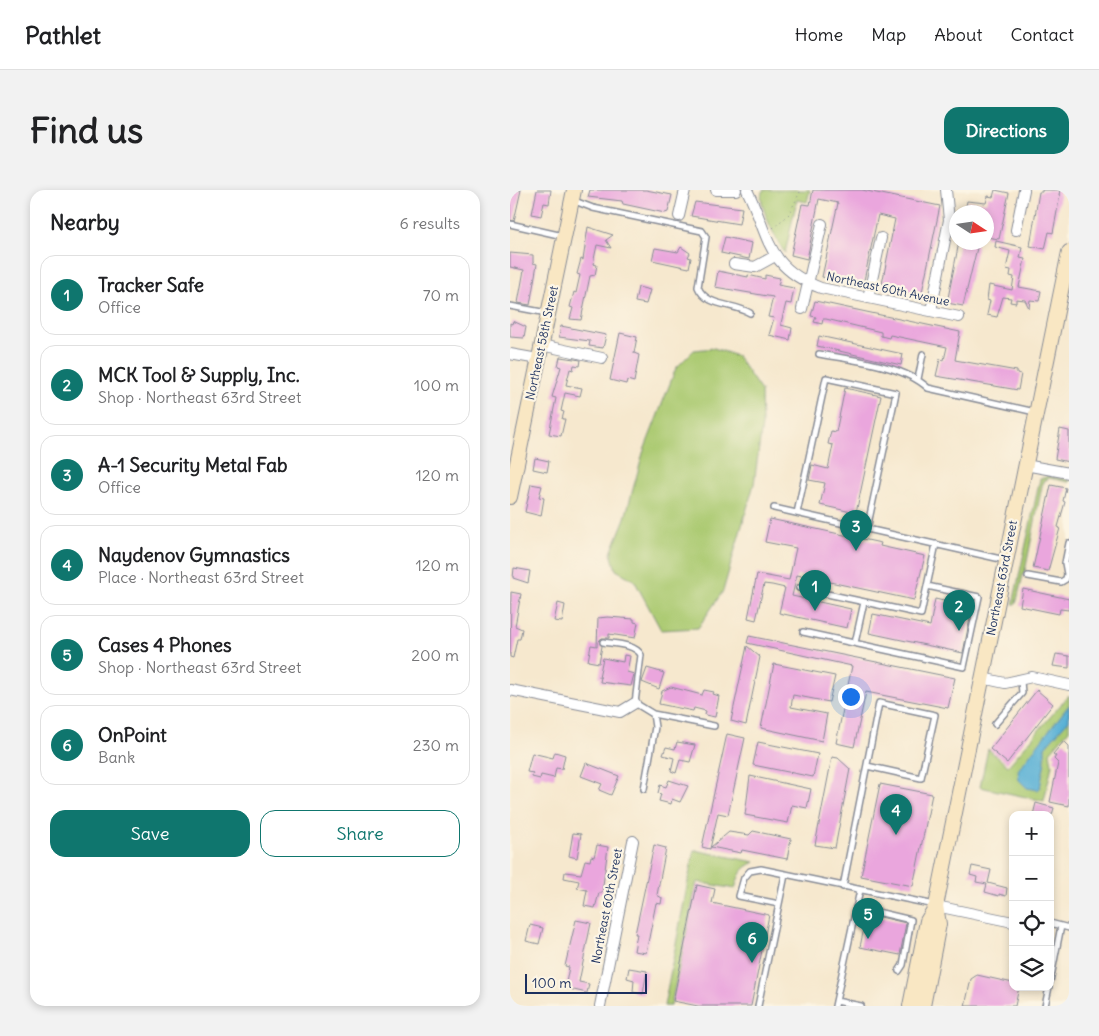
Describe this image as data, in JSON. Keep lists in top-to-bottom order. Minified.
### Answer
{"streets":{"main road":["Northeast 58th Street","Northeast 63rd Street"],"street":["Northeast 60th Avenue","Northeast 60th Street"]},"scale_bar":"100 m","north":"right","page":{"header":"Pathlet","nav":["Home","Map","About","Contact"],"buttons":["Directions",["Save","Share"]],"title":"Find us","heading":["Nearby","6 results"],"list":[{"mark":"1","name":"Tracker Safe","note":"Office","value":"70 m"},{"mark":"2","name":"MCK Tool & Supply, Inc.","note":"Shop · Northeast 63rd Street","value":"100 m"},{"mark":"3","name":"A-1 Security Metal Fab","note":"Office","value":"120 m"},{"mark":"4","name":"Naydenov Gymnastics","note":"Place · Northeast 63rd Street","value":"120 m"},{"mark":"5","name":"Cases 4 Phones","note":"Shop · Northeast 63rd Street","value":"200 m"},{"mark":"6","name":"OnPoint","note":"Bank","value":"230 m"}],"pins":["3","1","2","4","5","6"],"map_buttons":["+","−"],"scale":"100 m"}}
